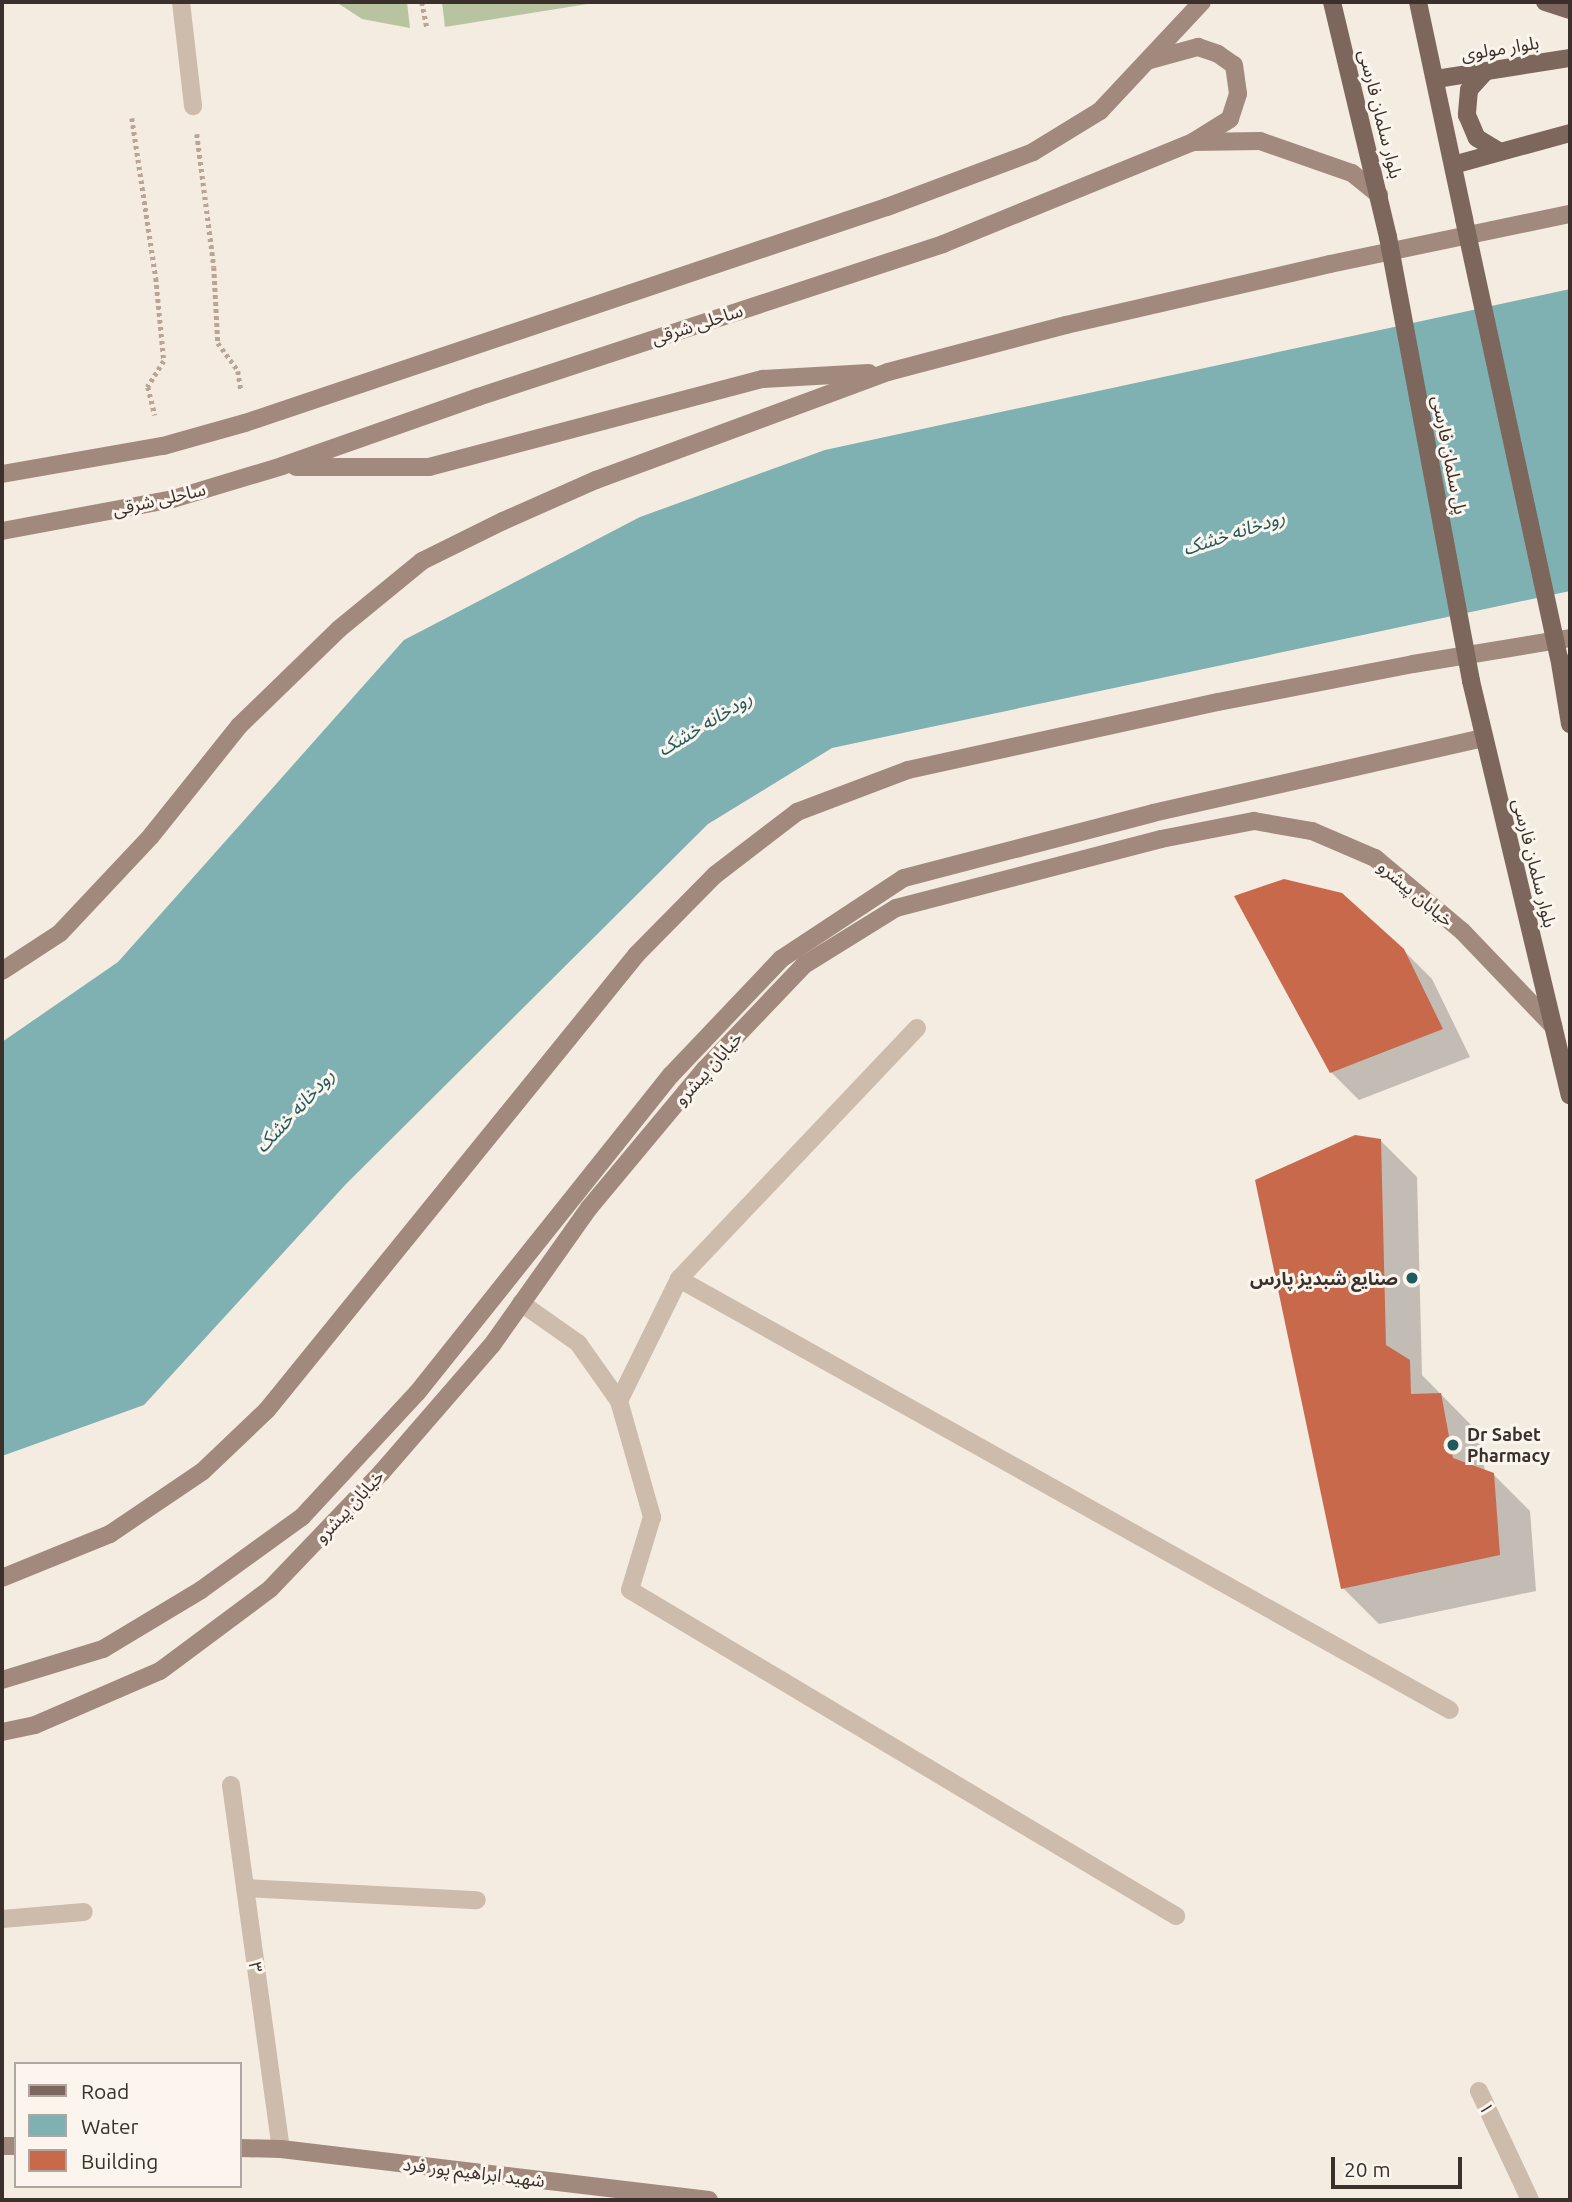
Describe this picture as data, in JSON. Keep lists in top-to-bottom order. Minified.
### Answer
{"streets":{"main road":["بلوار مولوی","بلوار سلمان فارسی","ساحلی شرقی","پل سلمان فارسی","خیابان پیشرو","شهید ابراهیم پور فرد"],"street":["۳","۱"]},"crossings":[["بلوار سلمان فارسی","ساحلی شرقی"],["بلوار سلمان فارسی","پل سلمان فارسی"],["بلوار سلمان فارسی","خیابان پیشرو"],["۳","شهید ابراهیم پور فرد"]],"water":["رودخانه خشک"],"places":["صنایع شبدیز پارس","Dr Sabet Pharmacy"],"legend":["Road","Water","Building"],"scale_bar":"20 m"}
